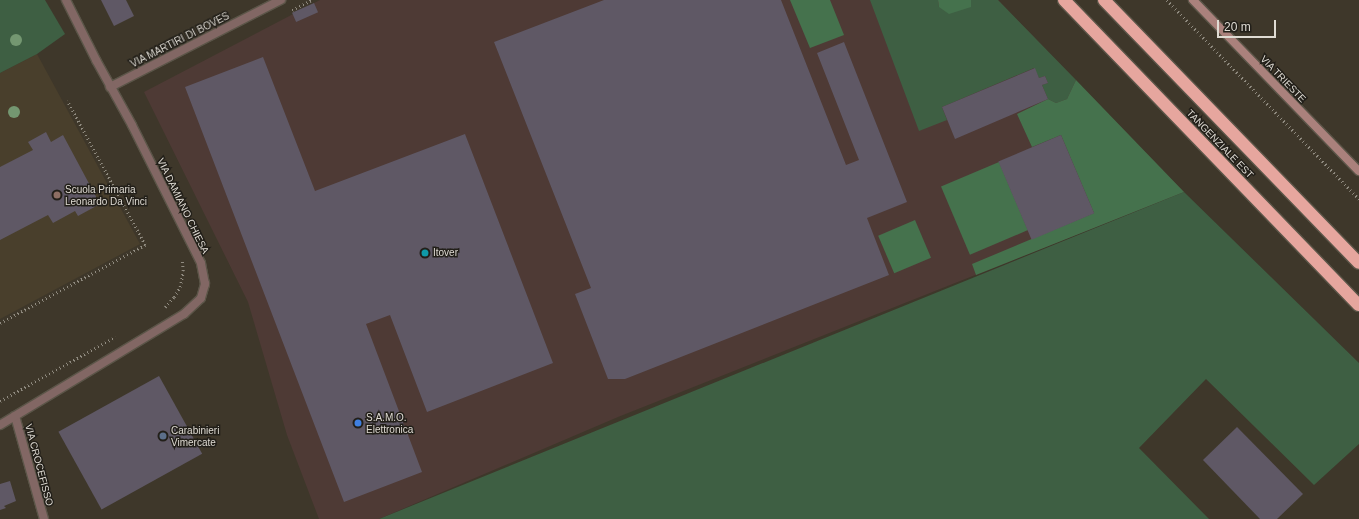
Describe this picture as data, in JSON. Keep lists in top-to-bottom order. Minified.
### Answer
{"streets":{"highway":["TANGENZIALE EST"],"street":["VIA MARTIRI DI BOVES","VIA TRIESTE","VIA DAMIANO CHIESA","VIA CROCEFISSO"]},"crossings":[["VIA MARTIRI DI BOVES","VIA DAMIANO CHIESA"],["VIA DAMIANO CHIESA","VIA CROCEFISSO"]],"places":["Scuola Primaria Leonardo Da Vinci","Itover","S.A.M.O. Elettronica","Carabinieri Vimercate"],"scale_bar":"20 m"}
